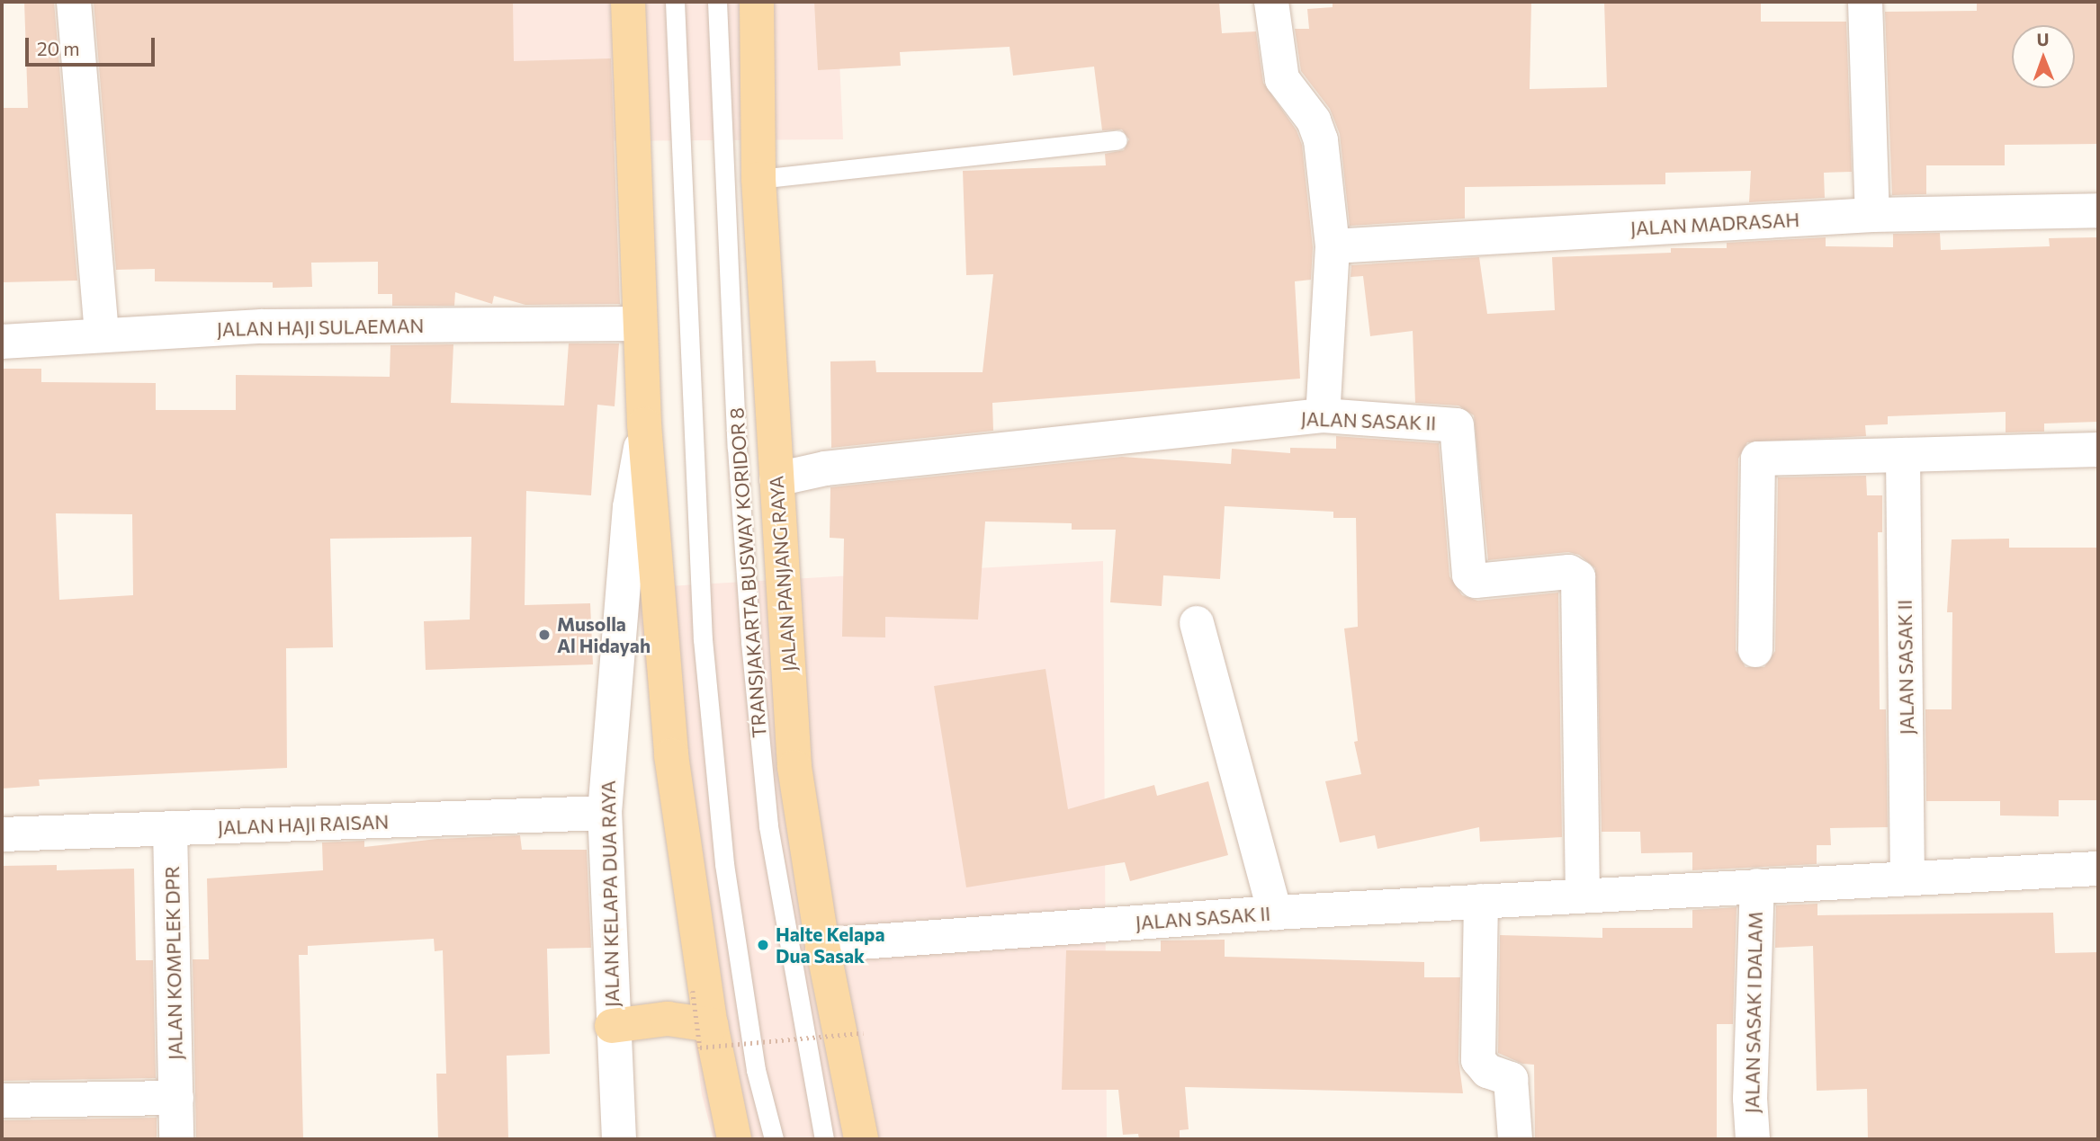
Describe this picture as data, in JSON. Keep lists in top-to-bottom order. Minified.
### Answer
{"streets":{"main road":["JALAN PANJANG RAYA"],"street":["JALAN MADRASAH","JALAN HAJI SULAEMAN","JALAN SASAK II","JALAN HAJI RAISAN","JALAN KELAPA DUA RAYA","JALAN KOMPLEK DPR","JALAN SASAK I DALAM"],"lane":["TRANSJAKARTA BUSWAY KORIDOR 8"]},"crossings":[["JALAN SASAK II","JALAN PANJANG RAYA"],["JALAN SASAK II","JALAN SASAK I DALAM"],["JALAN HAJI RAISAN","JALAN KELAPA DUA RAYA"],["JALAN HAJI RAISAN","JALAN KOMPLEK DPR"]],"places":["Musolla Al Hidayah","Halte Kelapa Dua Sasak"],"scale_bar":"20 m","north":"top"}
